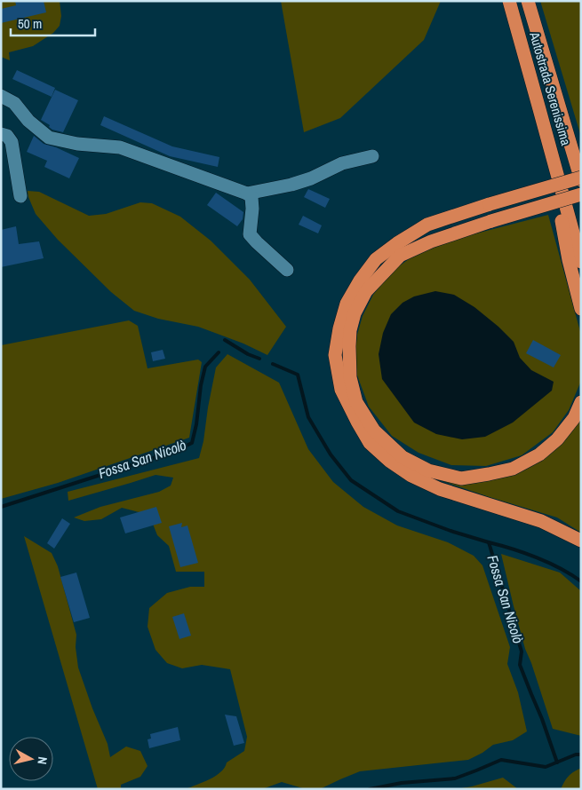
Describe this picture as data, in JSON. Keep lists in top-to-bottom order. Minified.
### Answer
{"streets":{"highway":["Autostrada Serenissima"]},"water":["Fossa San Nicolò"],"scale_bar":"50 m","north":"right"}
